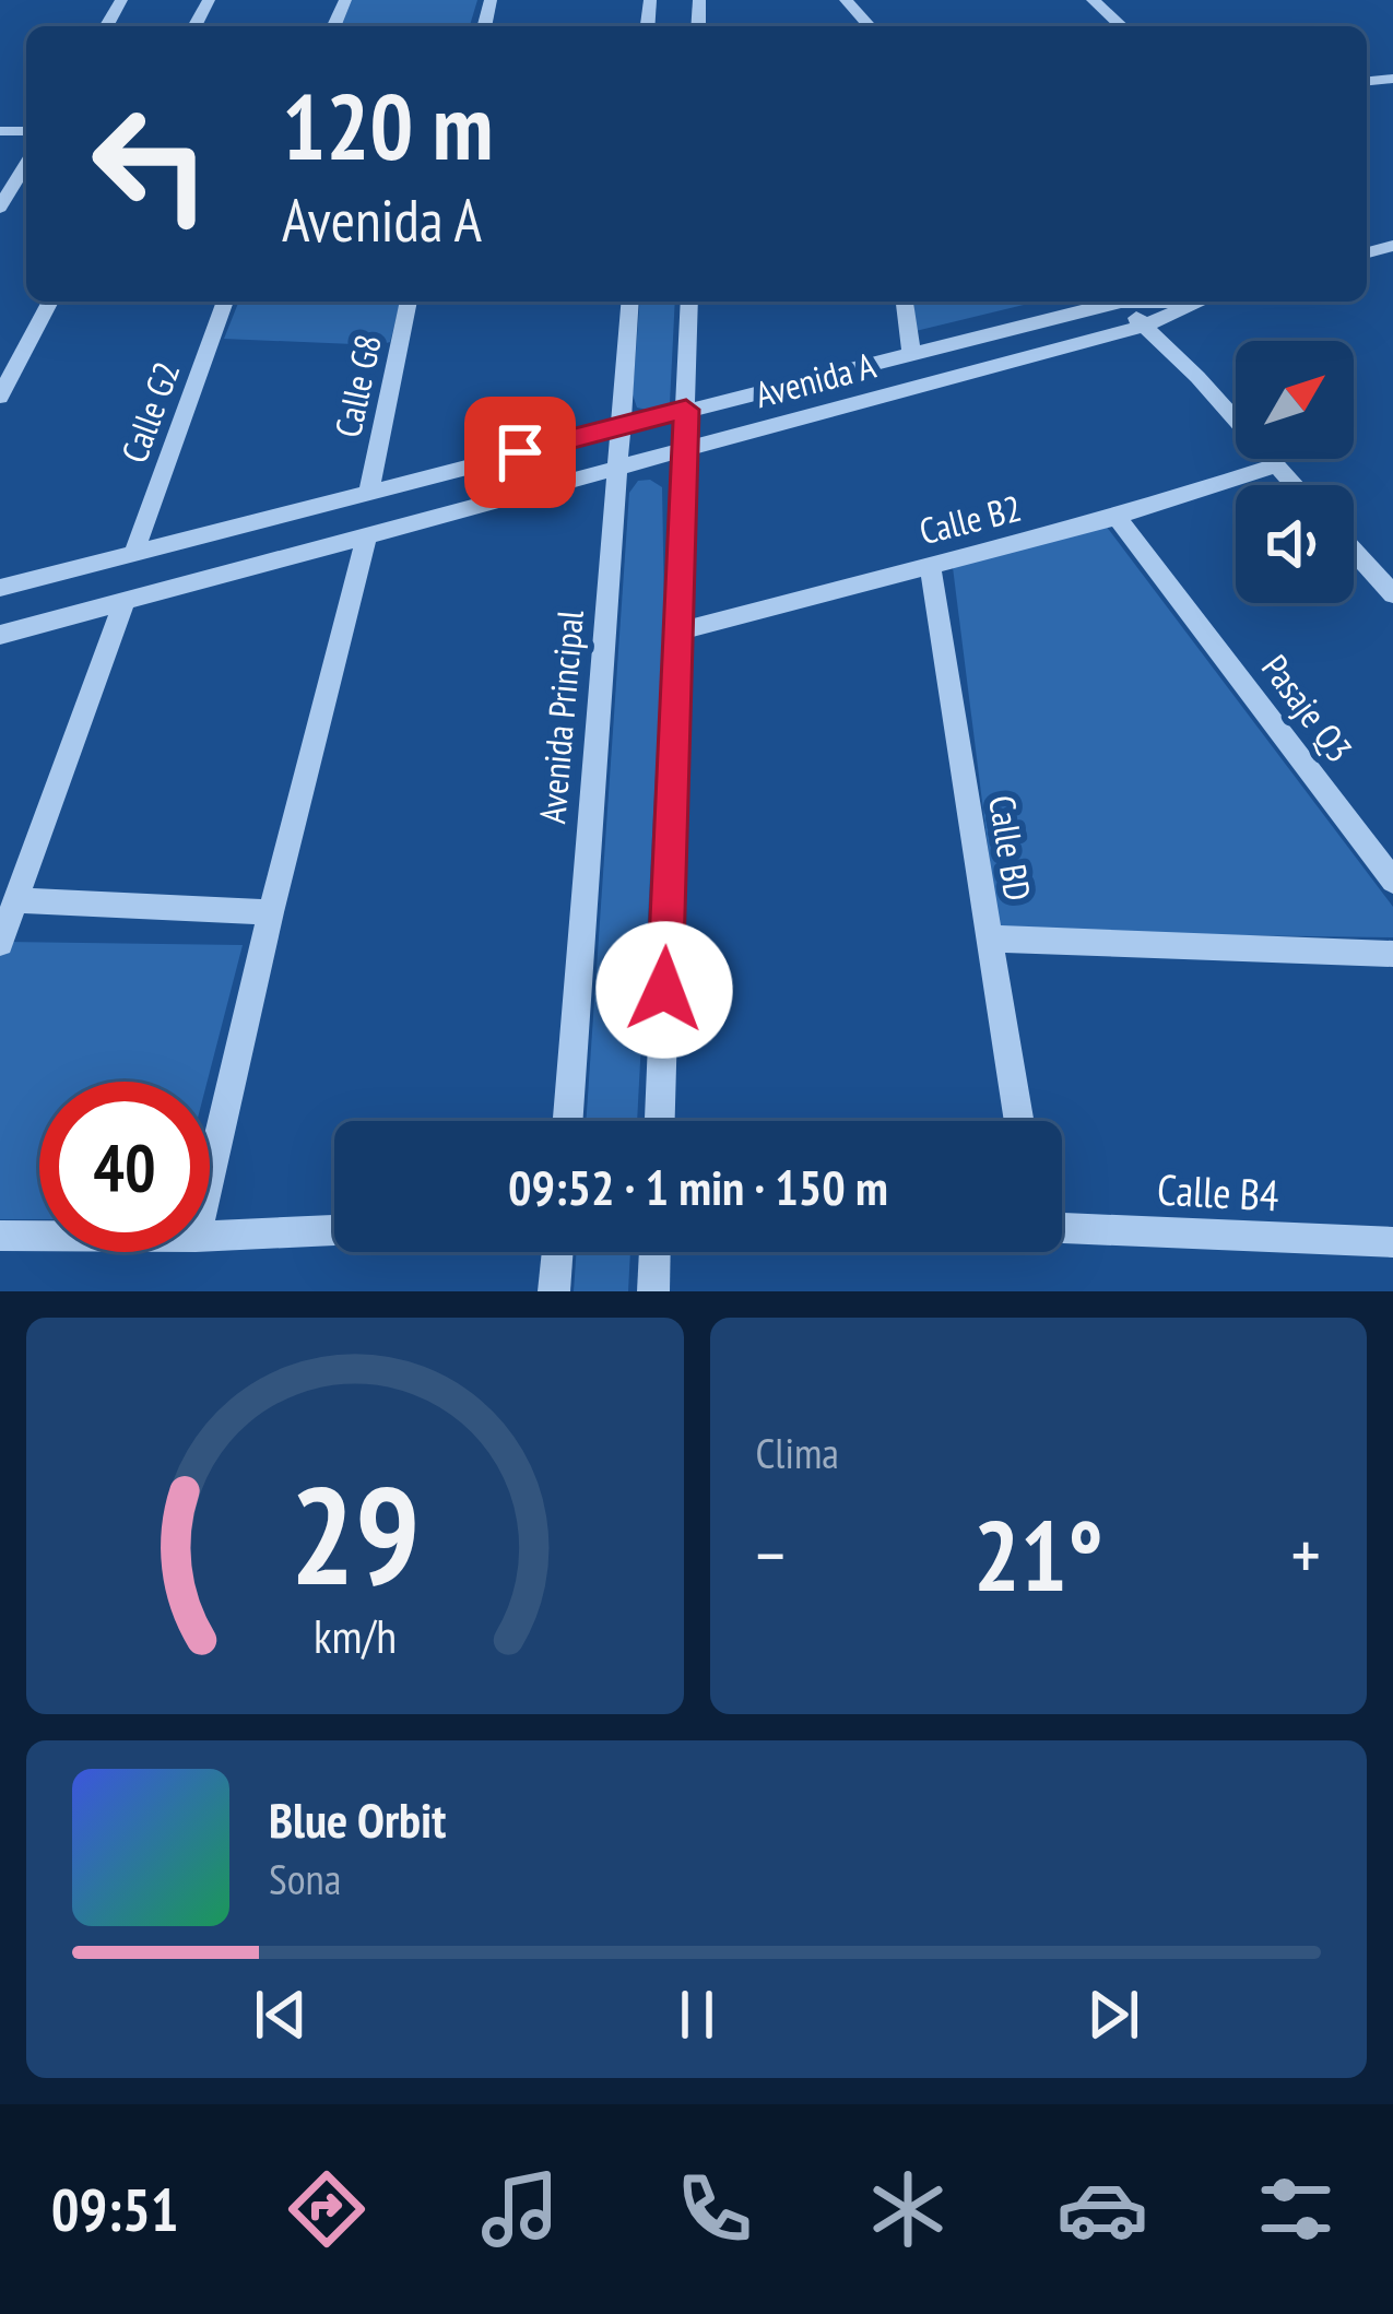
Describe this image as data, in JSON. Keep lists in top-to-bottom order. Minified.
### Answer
{"streets":{"street":["Avenida A","Calle G8","Calle G2","Calle B2","Pasaje Q3","Avenida Principal","Calle BD","Calle B4"]},"crossings":[["Avenida A","Calle G8"],["Avenida A","Calle G2"],["Avenida A","Avenida Principal"],["Calle B2","Pasaje Q3"],["Calle B2","Calle BD"]],"north":"top right","page":{"turn":["120 m","Avenida A"],"limit":"40","trip":"09:52 · 1 min · 150 m","tile":"Clima","heat":["−","21°","+"],"song":["Blue Orbit","Sona"],"tabs":"09:51","gauge":["29","km/h"]}}
